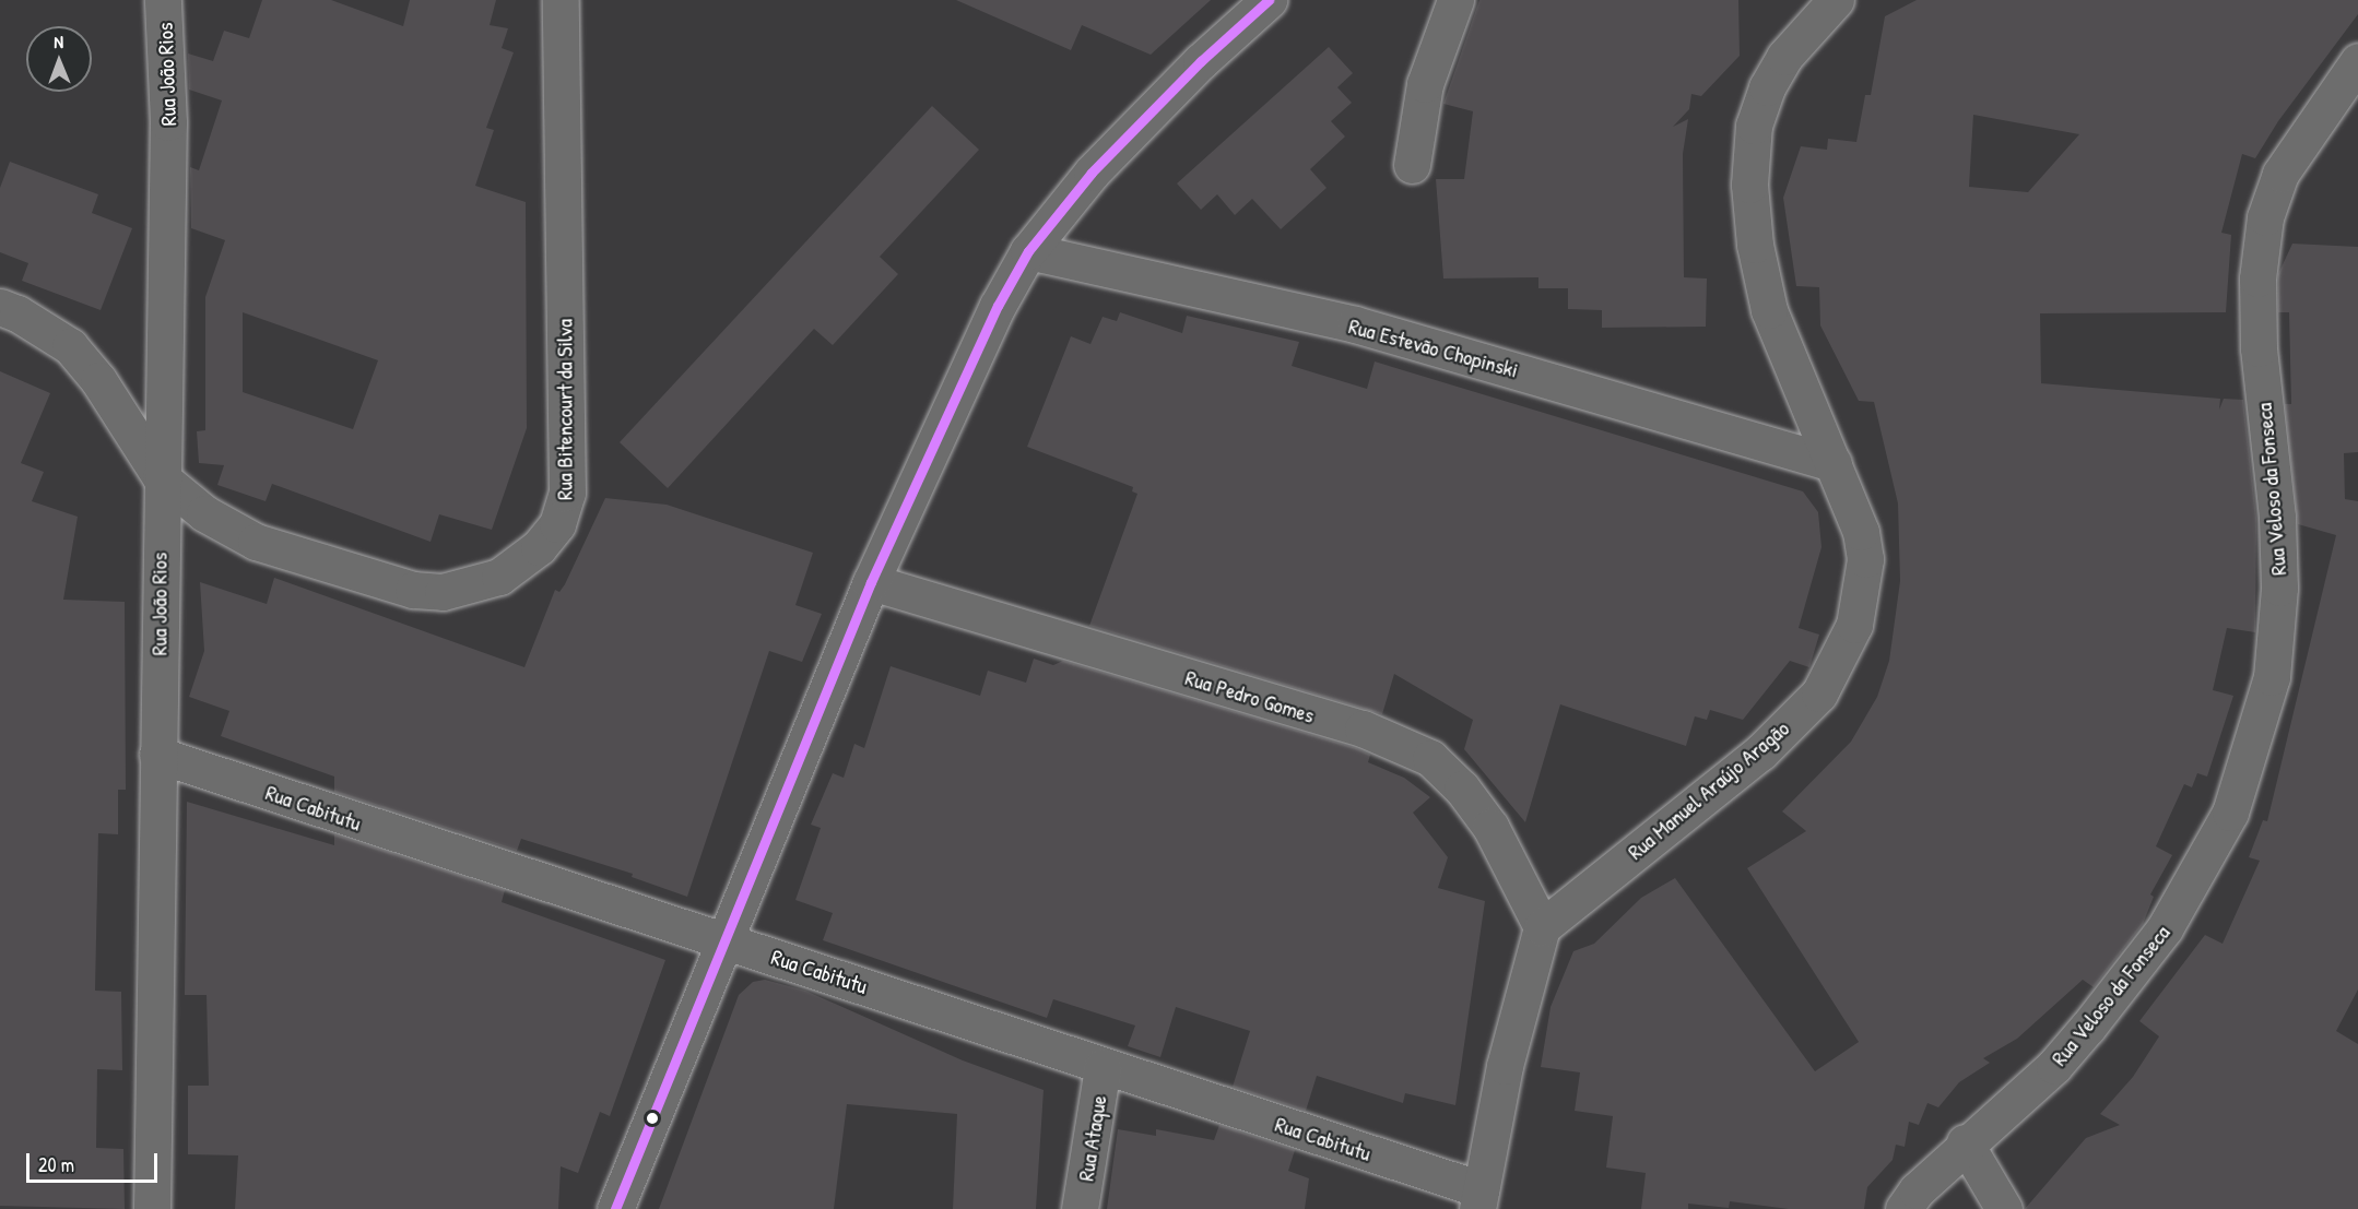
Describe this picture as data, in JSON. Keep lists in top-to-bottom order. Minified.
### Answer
{"streets":{"street":["Rua João Rios","Rua Estevão Chopinski","Rua Bitencourt da Silva","Rua Veloso da Fonseca","Rua Pedro Gomes","Rua Manuel Araújo Aragão","Rua Cabitutu","Rua Ataque"]},"crossings":[["Rua João Rios","Rua Bitencourt da Silva"],["Rua João Rios","Rua Cabitutu"],["Rua Estevão Chopinski","Rua Manuel Araújo Aragão"],["Rua Pedro Gomes","Rua Manuel Araújo Aragão"],["Rua Cabitutu","Rua Ataque"]],"scale_bar":"20 m","north":"top"}
